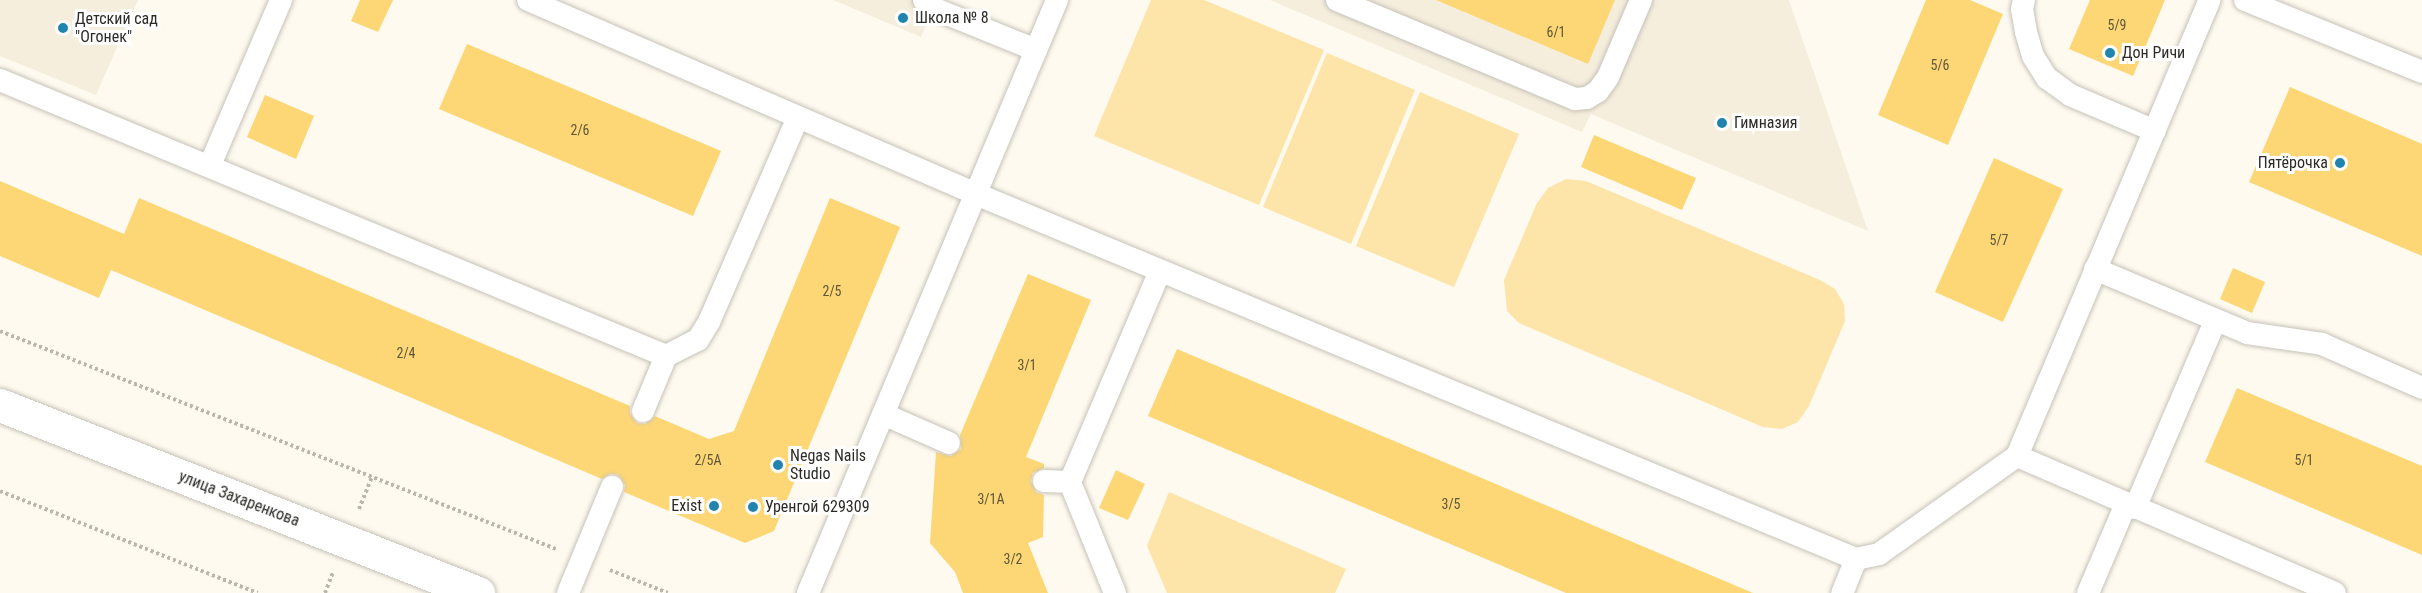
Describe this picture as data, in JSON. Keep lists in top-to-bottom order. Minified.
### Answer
{"streets":{"street":["улица Захаренкова"]},"places":["Школа № 8","Детский сад \"Огонек\"","Дон Ричи","Гимназия","Пятёрочка","Negas Nails Studio","Exist","Уренгой 629309"],"house_numbers":["5/9","6/1","5/6","2/6","5/7","2/5","2/4","3/1","2/5А","5/1","3/1А","3/5","3/2"]}
